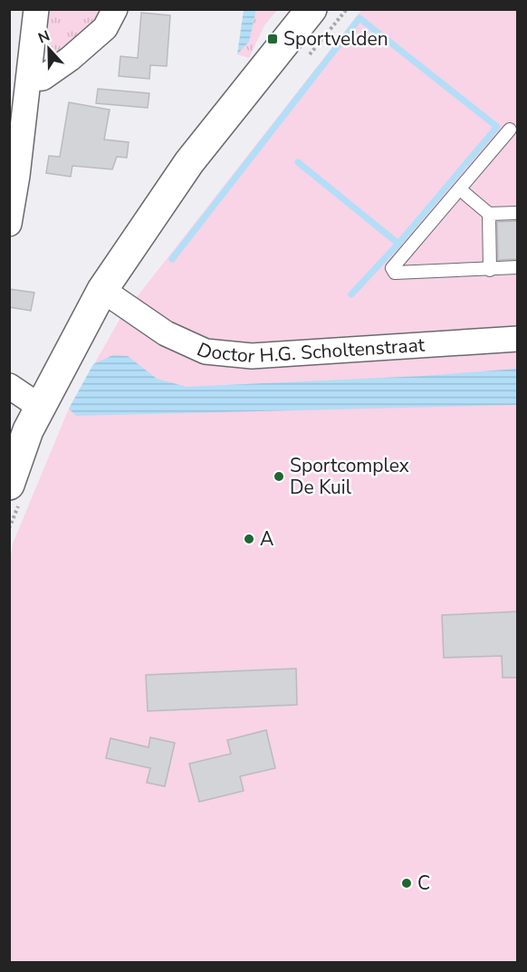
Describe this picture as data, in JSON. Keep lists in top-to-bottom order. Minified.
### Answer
{"streets":{"street":["Doctor H.G. Scholtenstraat"]},"places":{"transit":["Sportvelden"],"other":["Sportcomplex De Kuil","A","C"]},"north":"top"}
